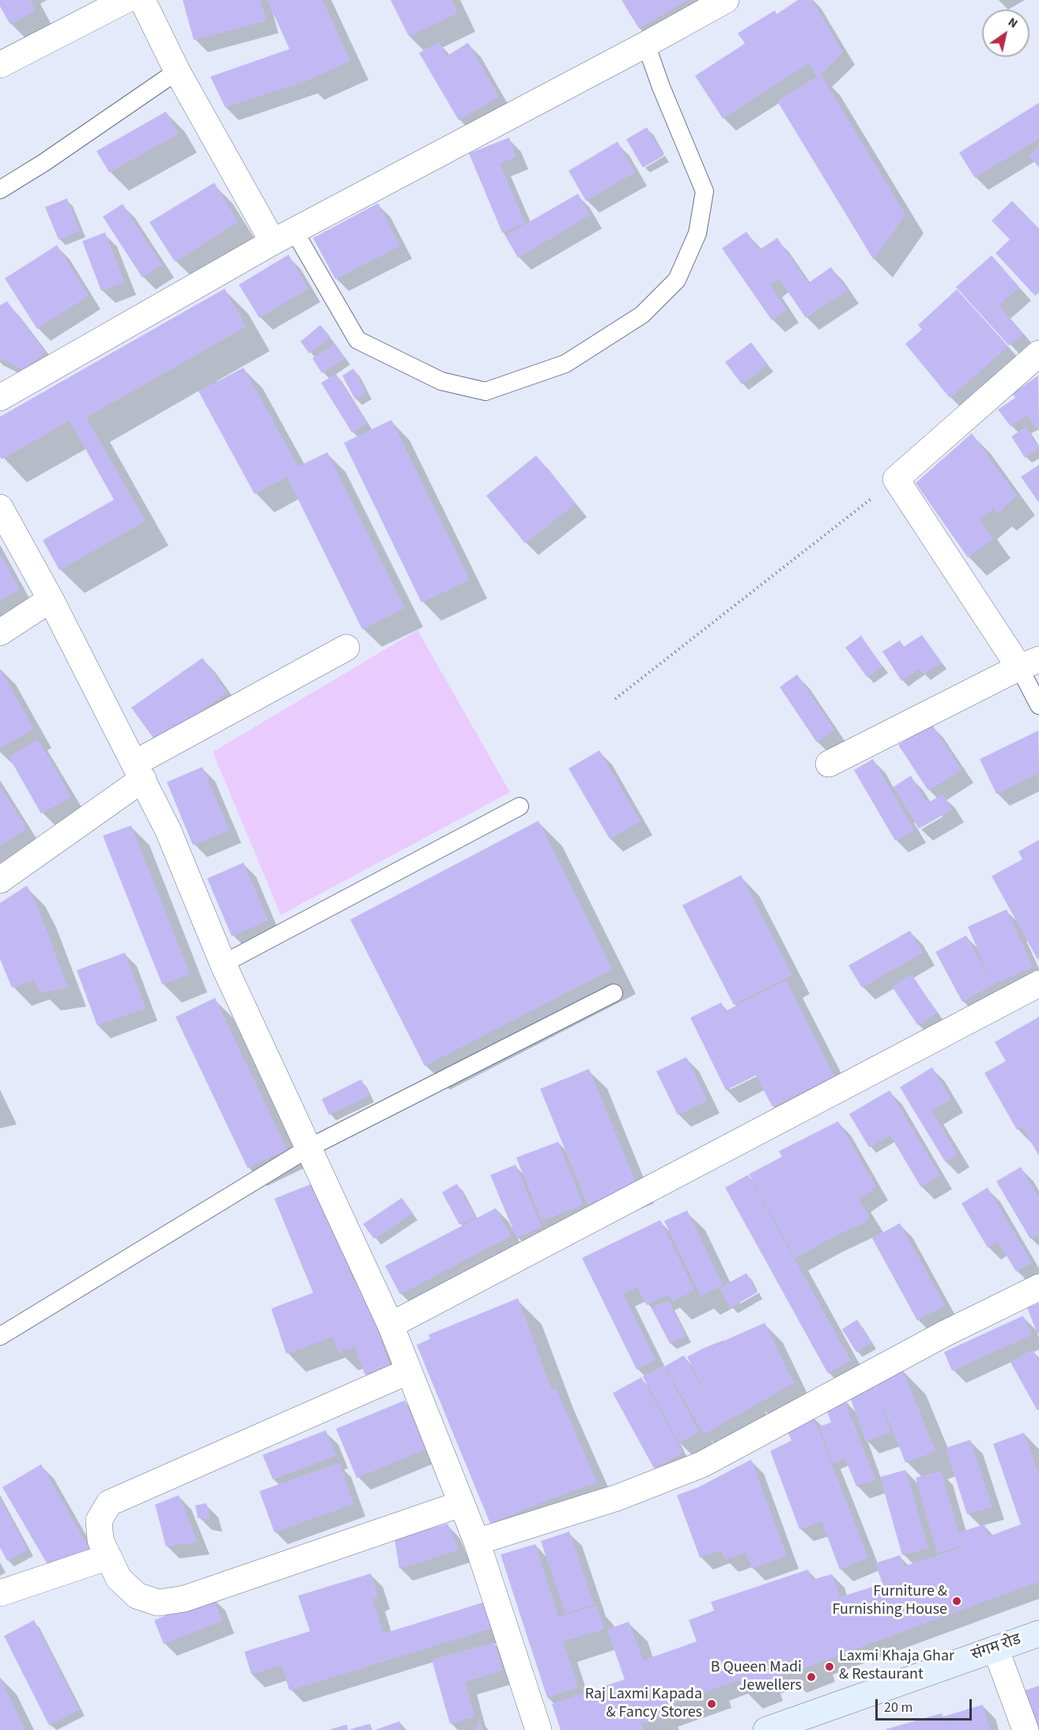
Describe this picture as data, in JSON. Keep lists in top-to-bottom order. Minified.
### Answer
{"streets":{"street":["संगम रोड"]},"places":["Furniture & Furnishing House","Laxmi Khaja Ghar & Restaurant","B Queen Madi Jewellers","Raj Laxmi Kapada & Fancy Stores"],"scale_bar":"20 m","north":"top right"}
